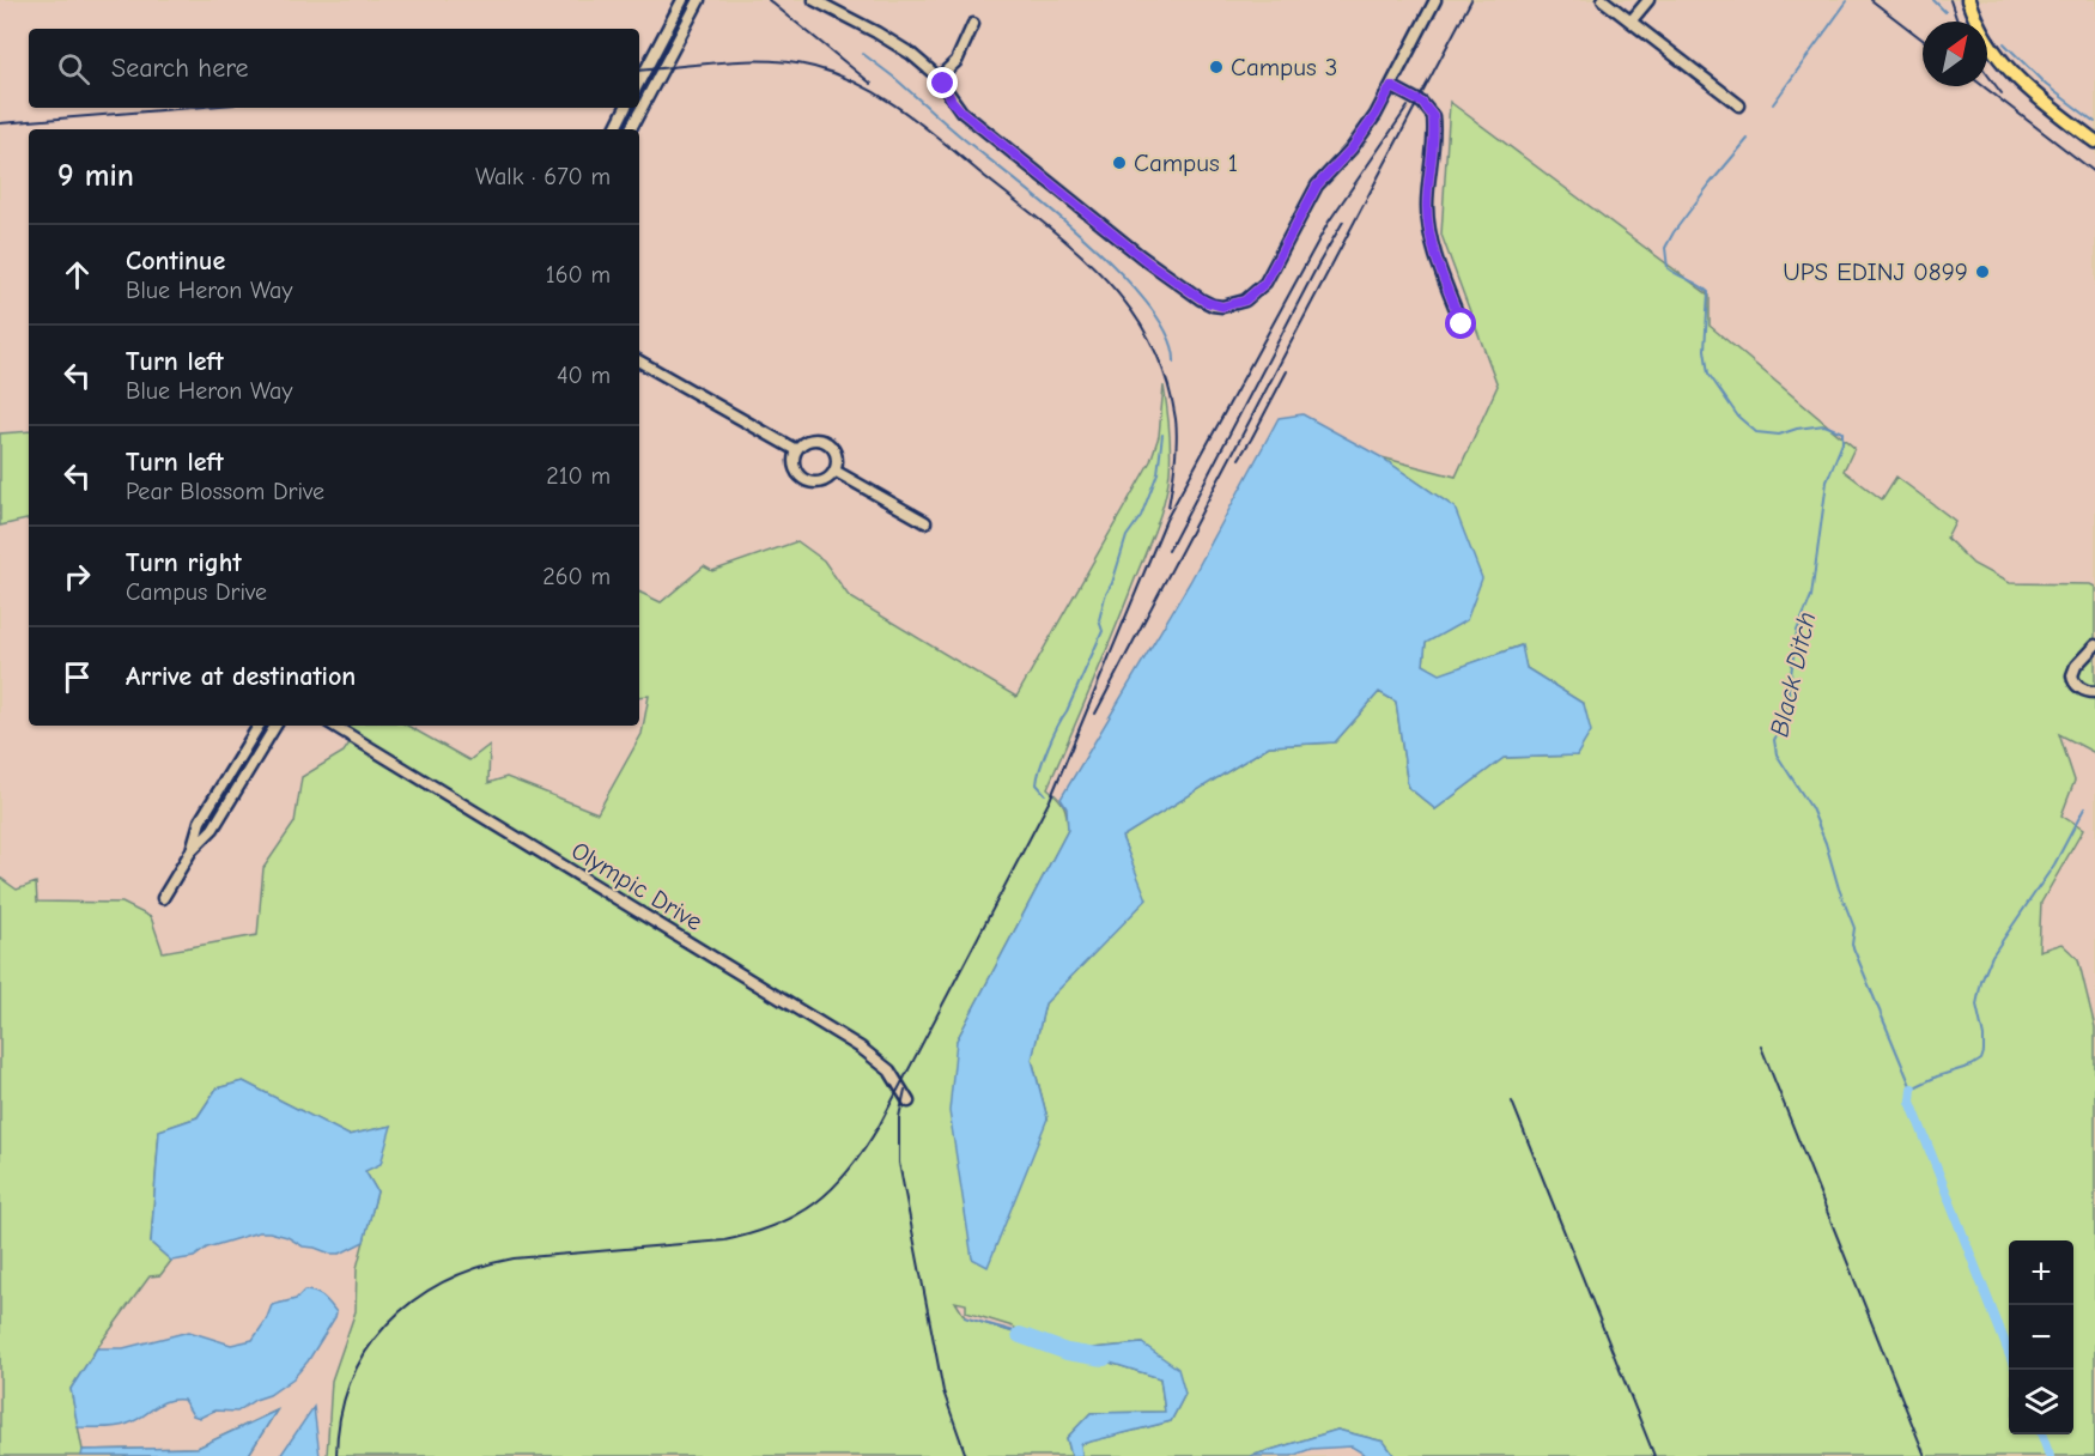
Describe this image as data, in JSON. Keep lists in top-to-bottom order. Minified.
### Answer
{"streets":{"street":["Olympic Drive"]},"water":["Black Ditch"],"places":["Campus 3","Campus 1","UPS EDINJ 0899"],"north":"top right","page":{"search":"Search here","heading":["9 min","Walk · 670 m"],"list":[["Continue","Blue Heron Way","160 m"],["Turn left","Blue Heron Way","40 m"],["Turn left","Pear Blossom Drive","210 m"],["Turn right","Campus Drive","260 m"],"Arrive at destination"],"map_buttons":["+","−"]}}
